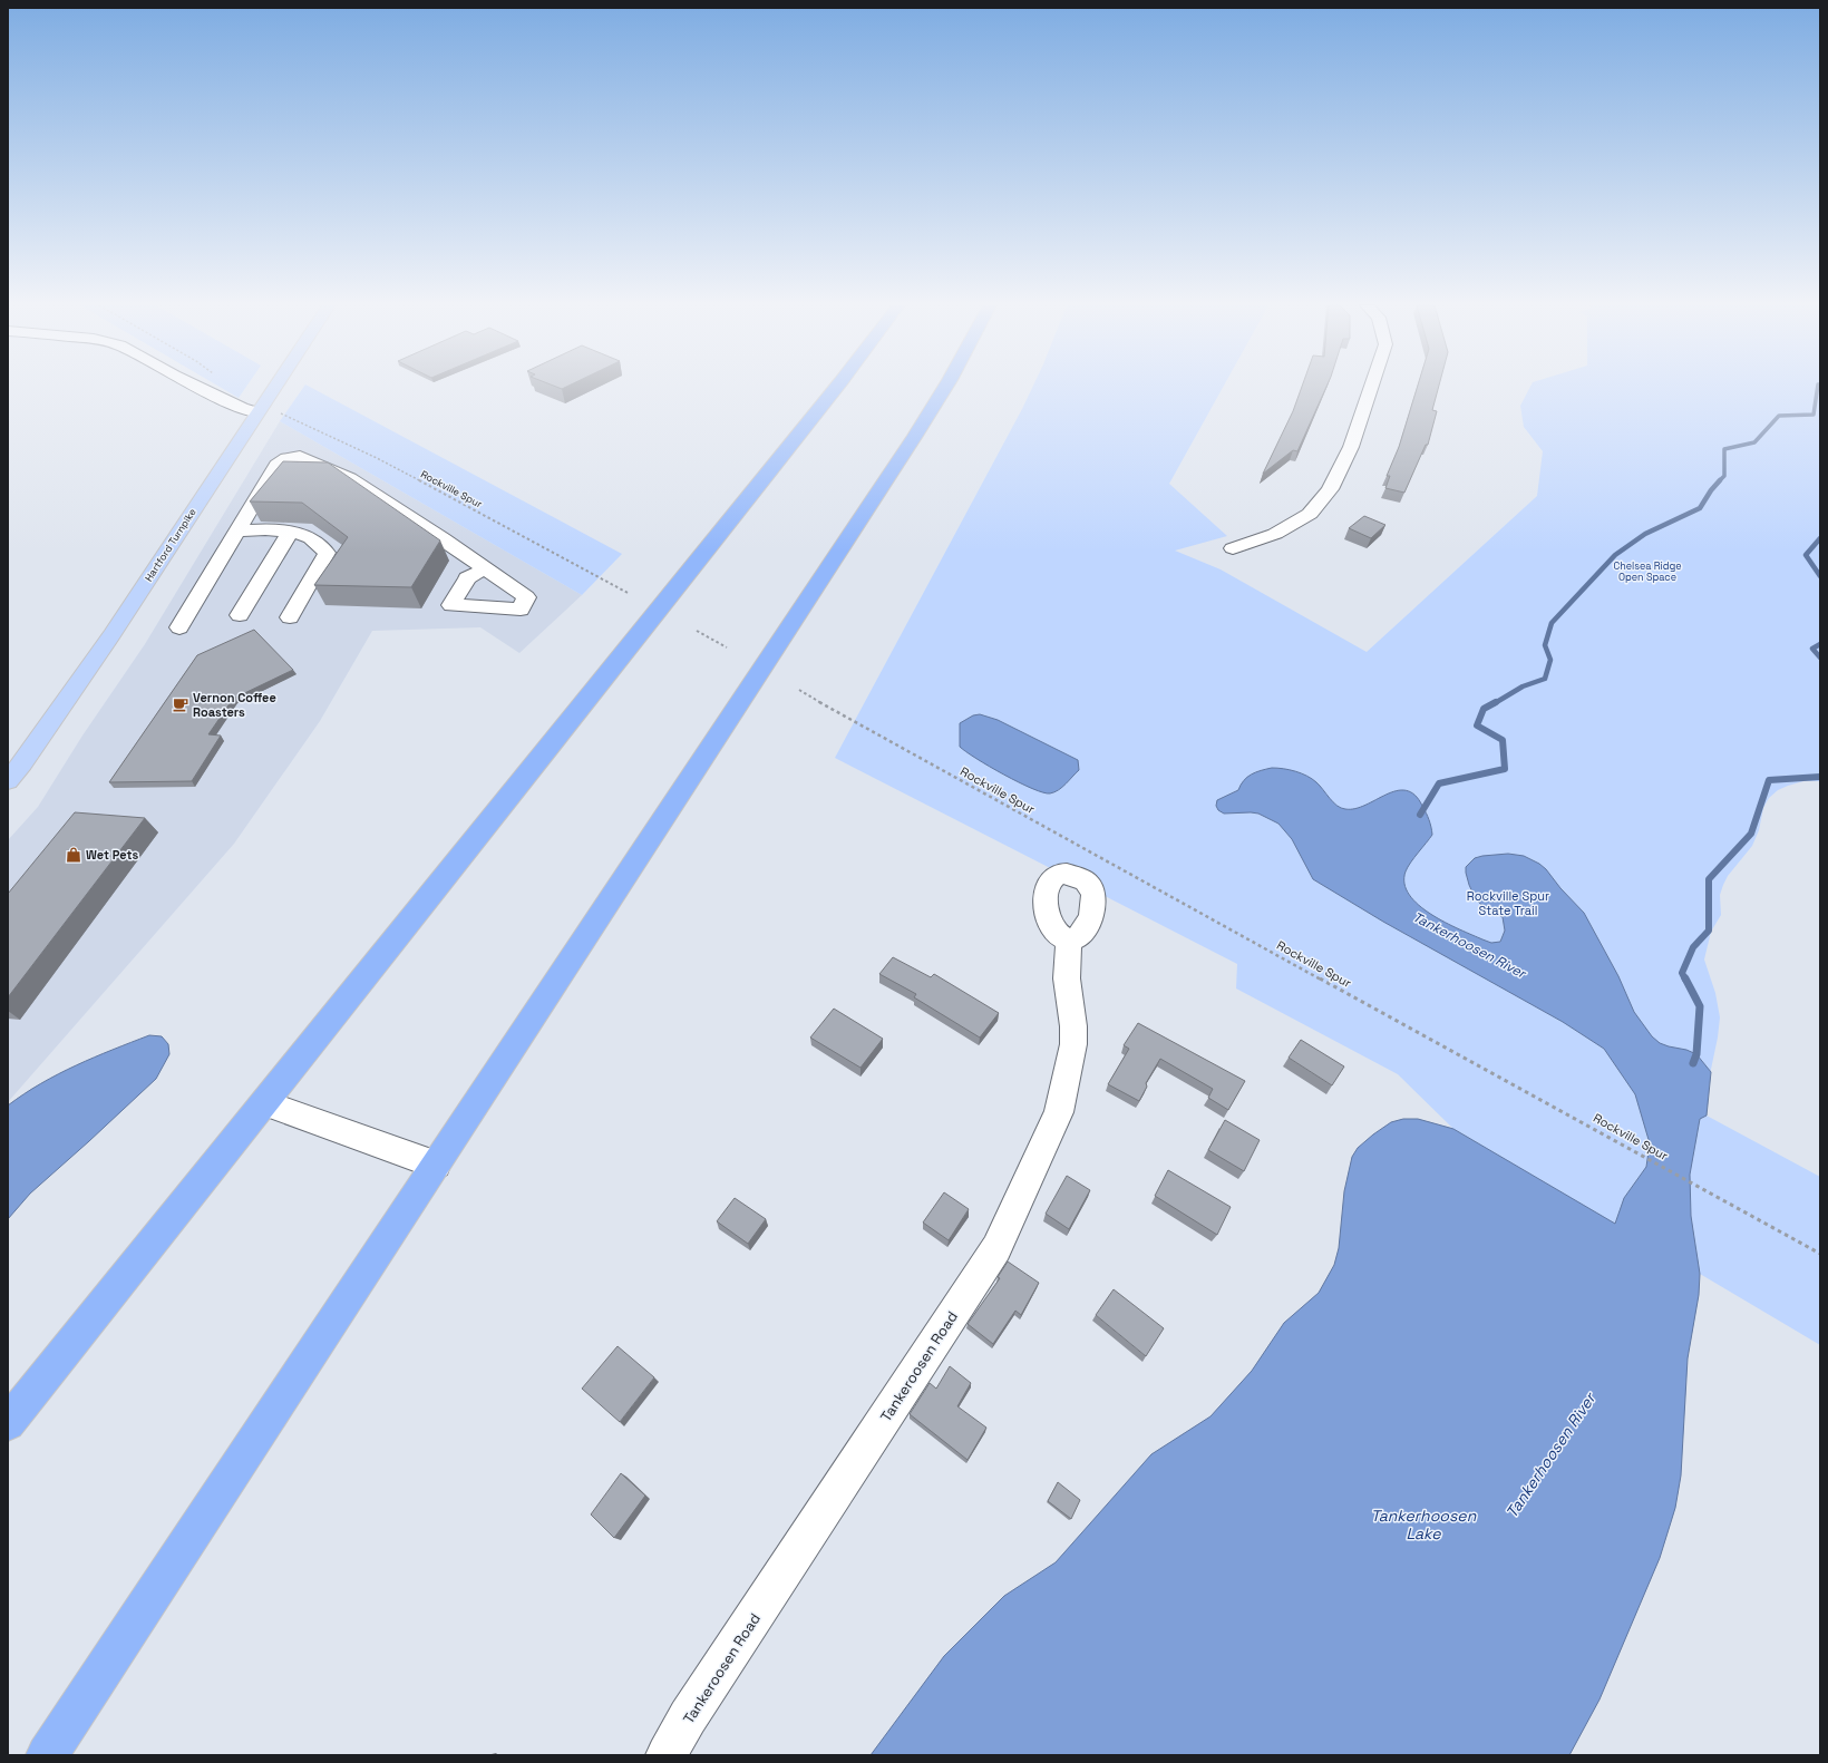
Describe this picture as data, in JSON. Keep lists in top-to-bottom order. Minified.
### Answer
{"streets":{"main road":["Hartford Turnpike"],"street":["Tankeroosen Road"],"path":["Rockville Spur"]},"water":["Tankerhoosen River","Tankerhoosen Lake"],"parks":["Chelsea Ridge Open Space","Rockville Spur State Trail"],"places":{"cafe":["Vernon Coffee Roasters"],"shop":["Wet Pets"]}}
